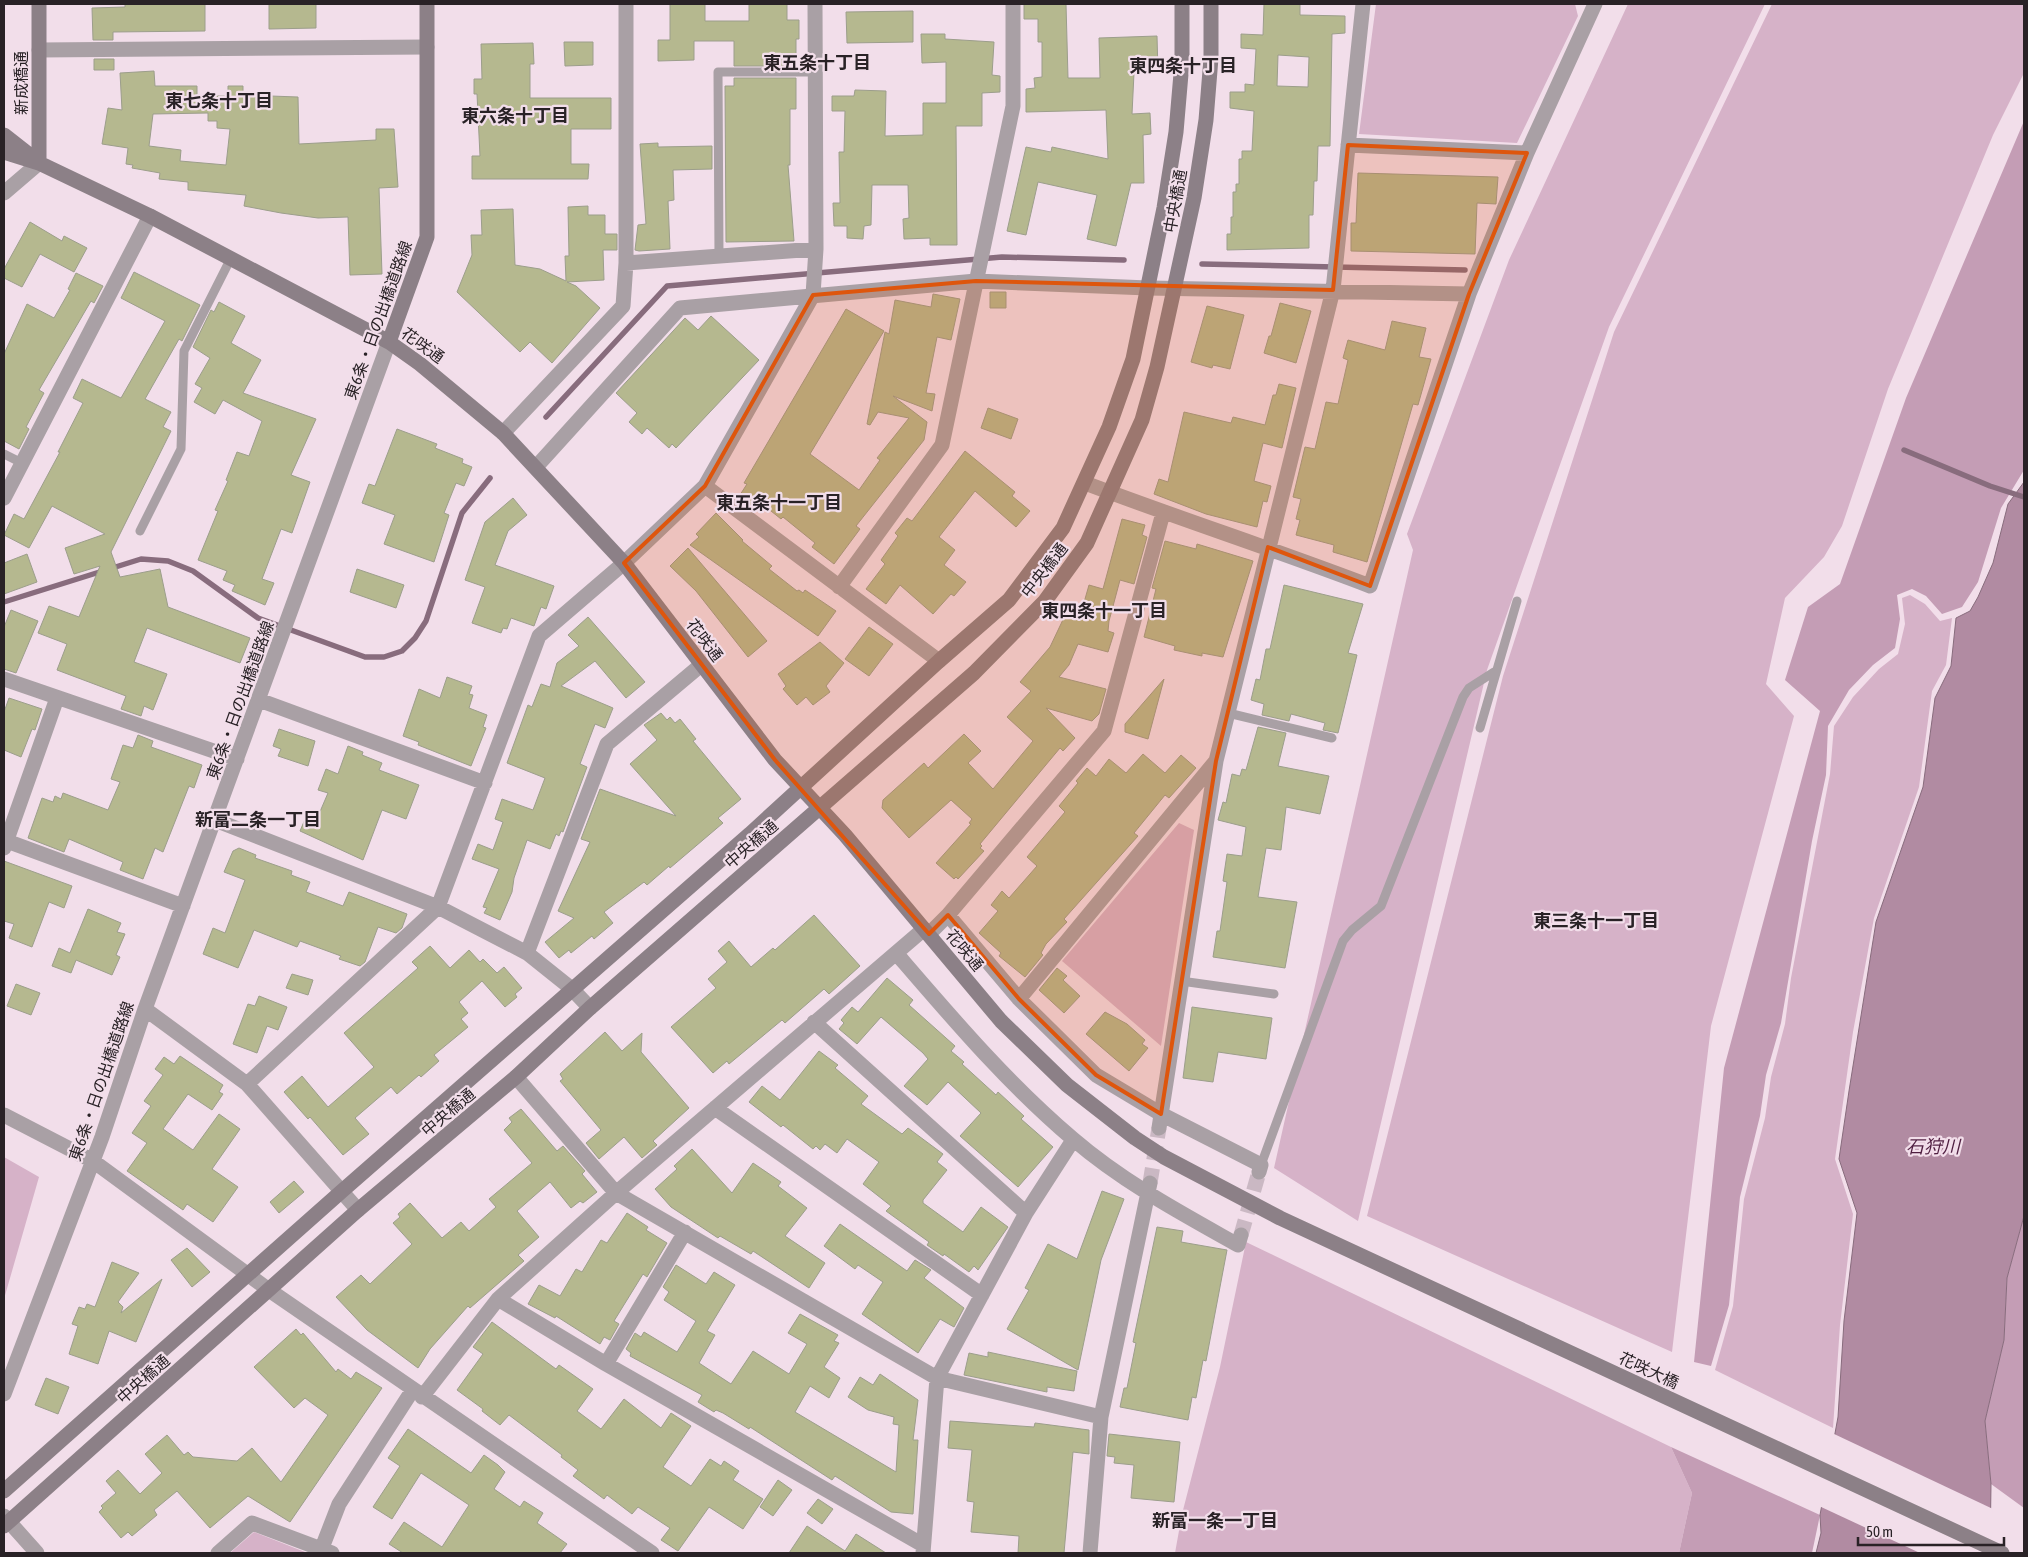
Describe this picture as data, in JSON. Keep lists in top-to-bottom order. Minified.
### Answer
{"streets":{"street":["新成橋通","中央橋通","東6条・日の出橋道路線","花咲通","花咲大橋"]},"crossings":[["新成橋通","花咲通"],["中央橋通","花咲通"],["東6条・日の出橋道路線","花咲通"],["花咲通","花咲大橋"]],"districts":["東五条十丁目","東四条十丁目","東七条十丁目","東六条十丁目","東五条十一丁目","東四条十一丁目","新富二条一丁目","東三条十一丁目","新富一条一丁目"],"water":["石狩川"],"scale_bar":"50 m"}
